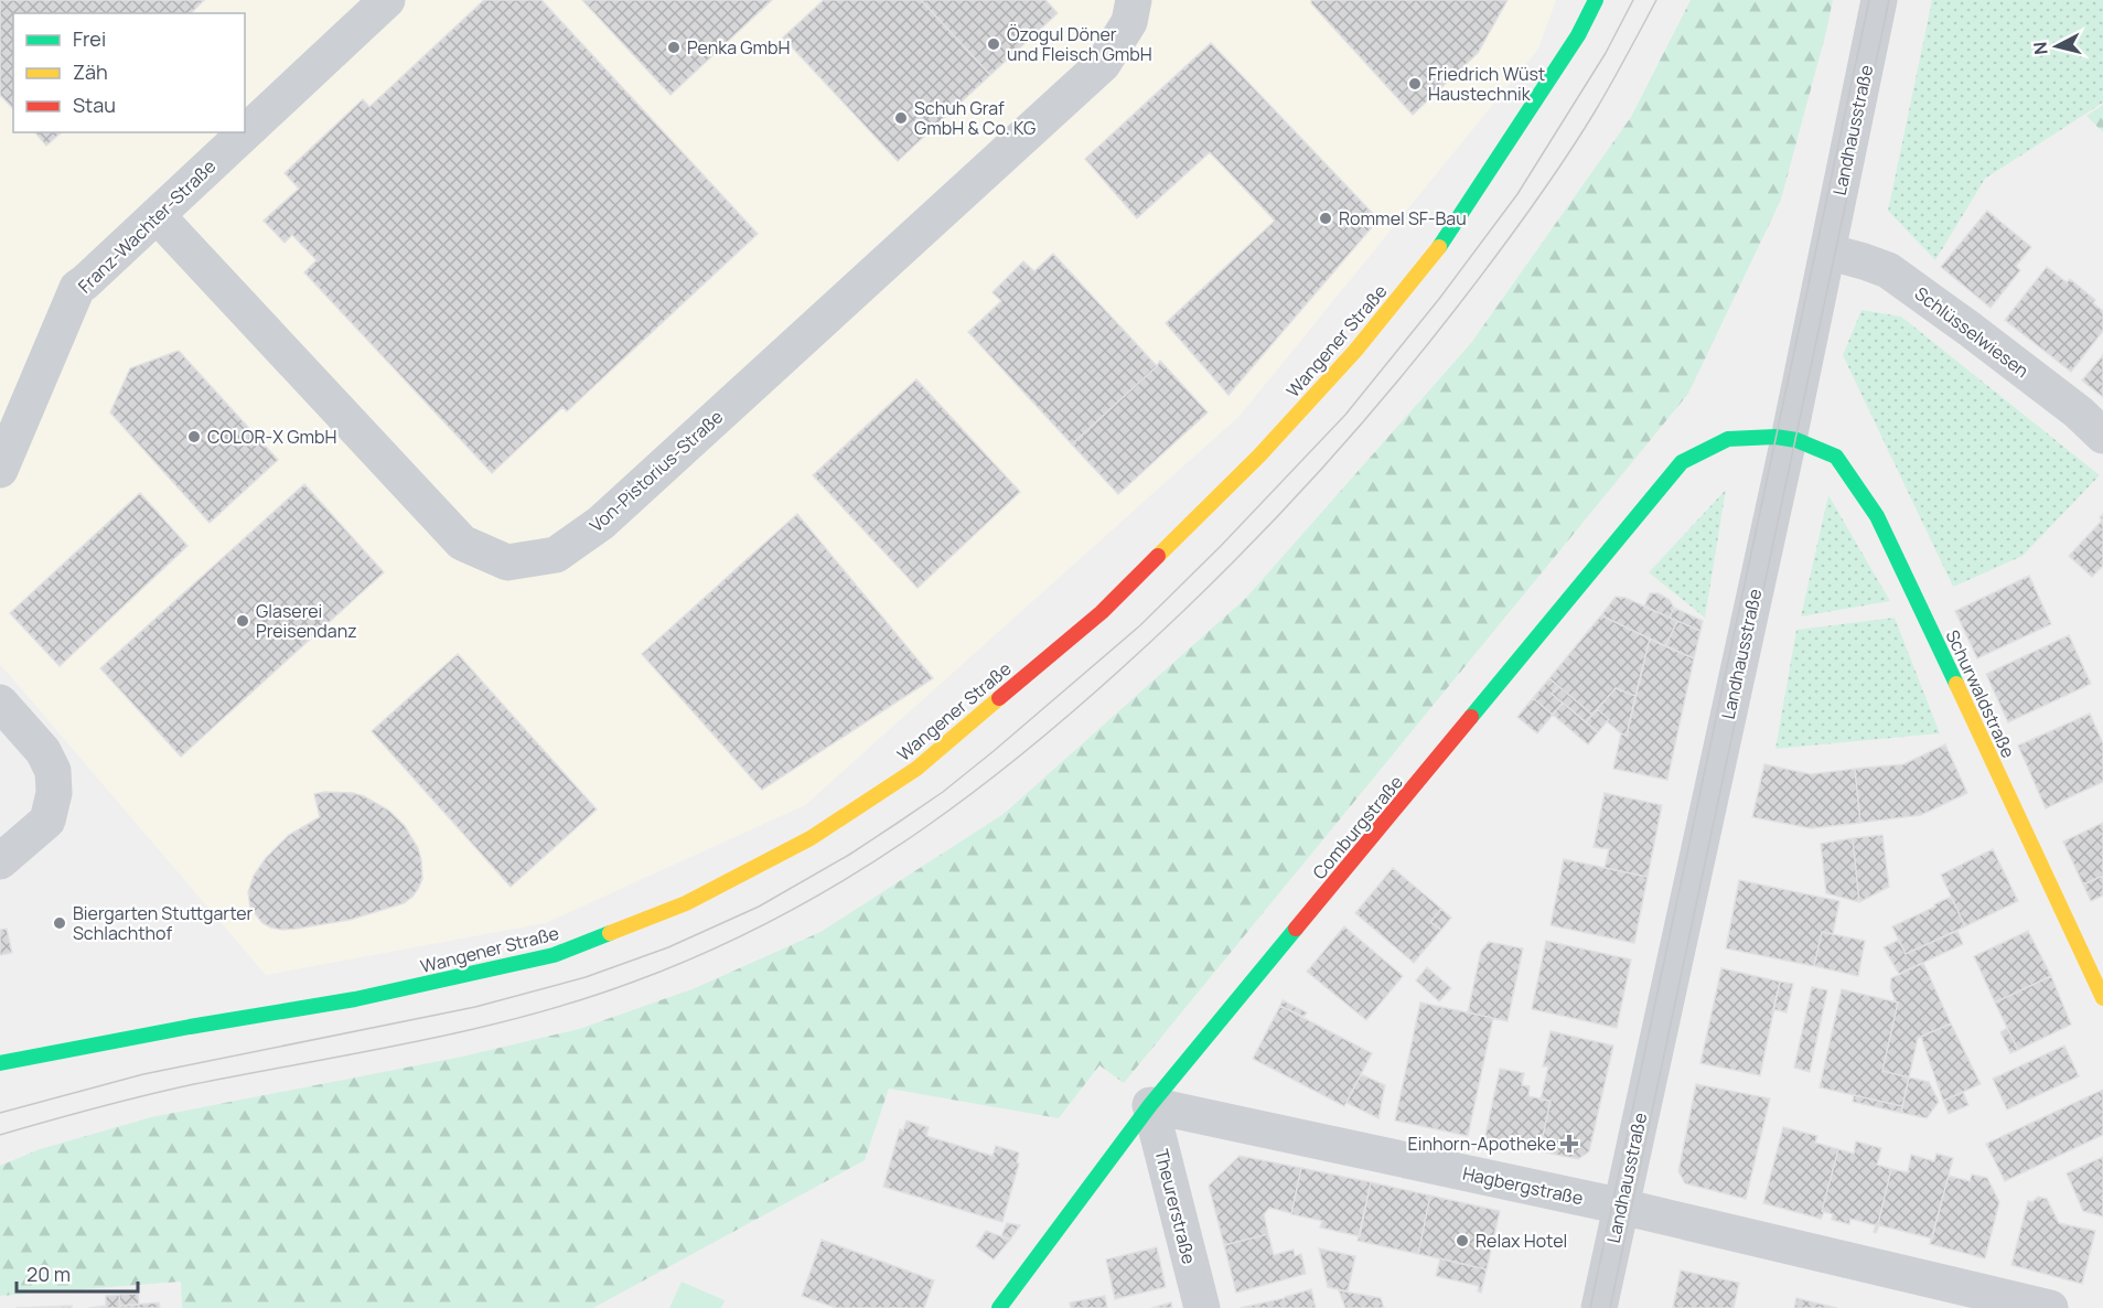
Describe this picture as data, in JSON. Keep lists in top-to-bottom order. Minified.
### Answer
{"streets":{"street":["Landhausstraße","Franz-Wachter-Straße","Schlüsselwiesen","Wangener Straße","Von-Pistorius-Straße","Schurwaldstraße","Comburgstraße","Hagbergstraße","Theurerstraße"]},"crossings":[["Landhausstraße","Schlüsselwiesen"],["Landhausstraße","Schurwaldstraße"],["Landhausstraße","Comburgstraße"],["Landhausstraße","Hagbergstraße"],["Franz-Wachter-Straße","Von-Pistorius-Straße"],["Schurwaldstraße","Comburgstraße"],["Comburgstraße","Hagbergstraße"],["Comburgstraße","Theurerstraße"],["Hagbergstraße","Theurerstraße"]],"places":{"other":["Özogul Döner und Fleisch GmbH","Penka GmbH","Friedrich Wüst Haustechnik","Schuh Graf GmbH & Co. KG","Rommel SF-Bau","COLOR-X GmbH","Glaserei Preisendanz","Biergarten Stuttgarter Schlachthof","Relax Hotel"],"health":["Einhorn-Apotheke"]},"legend":["Frei","Zäh","Stau"],"scale_bar":"20 m","north":"left"}
